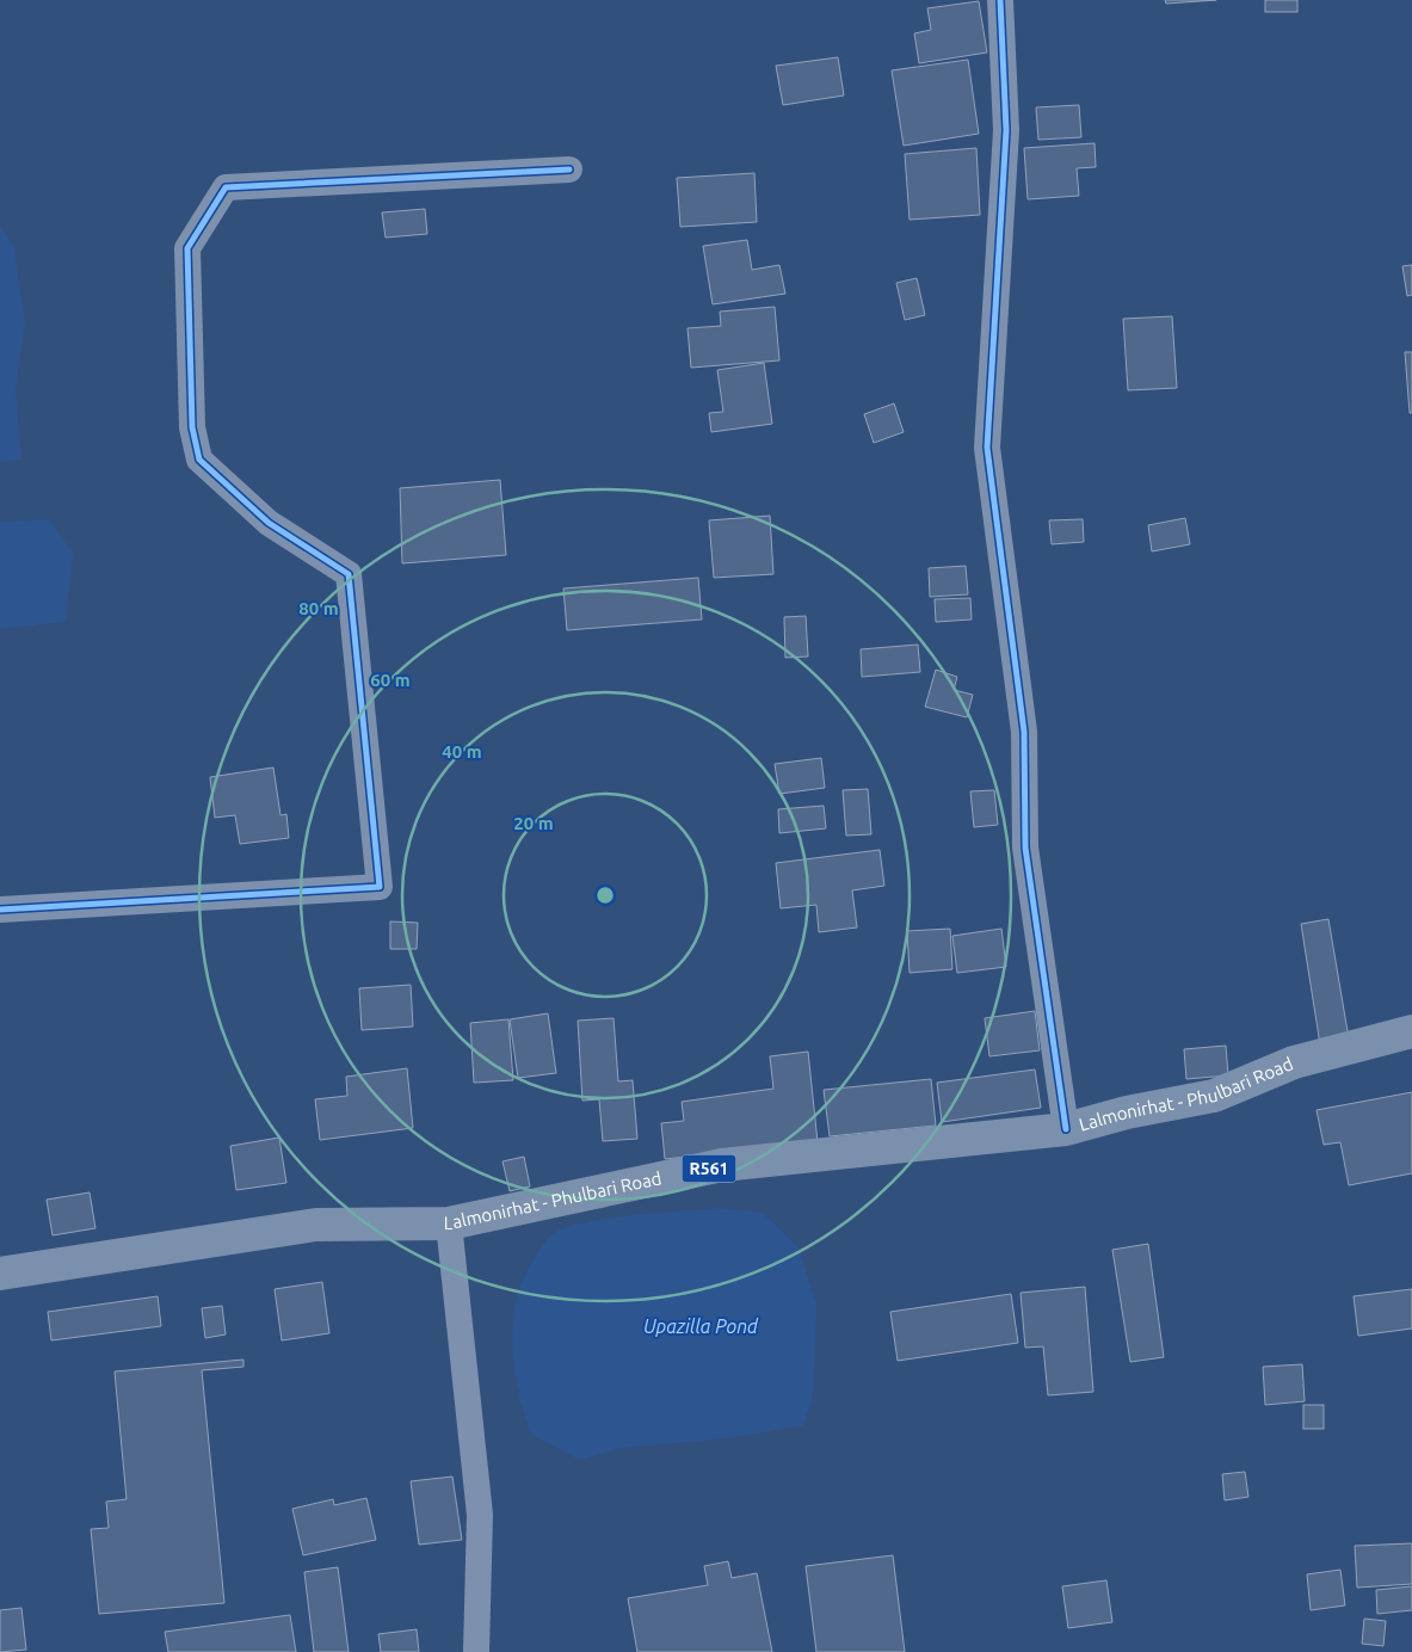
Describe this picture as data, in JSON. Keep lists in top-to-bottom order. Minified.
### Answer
{"streets":{"main road":["Lalmonirhat - Phulbari Road","R561"]},"water":["Upazilla Pond"],"rings":["80 m","60 m","40 m","20 m"]}
